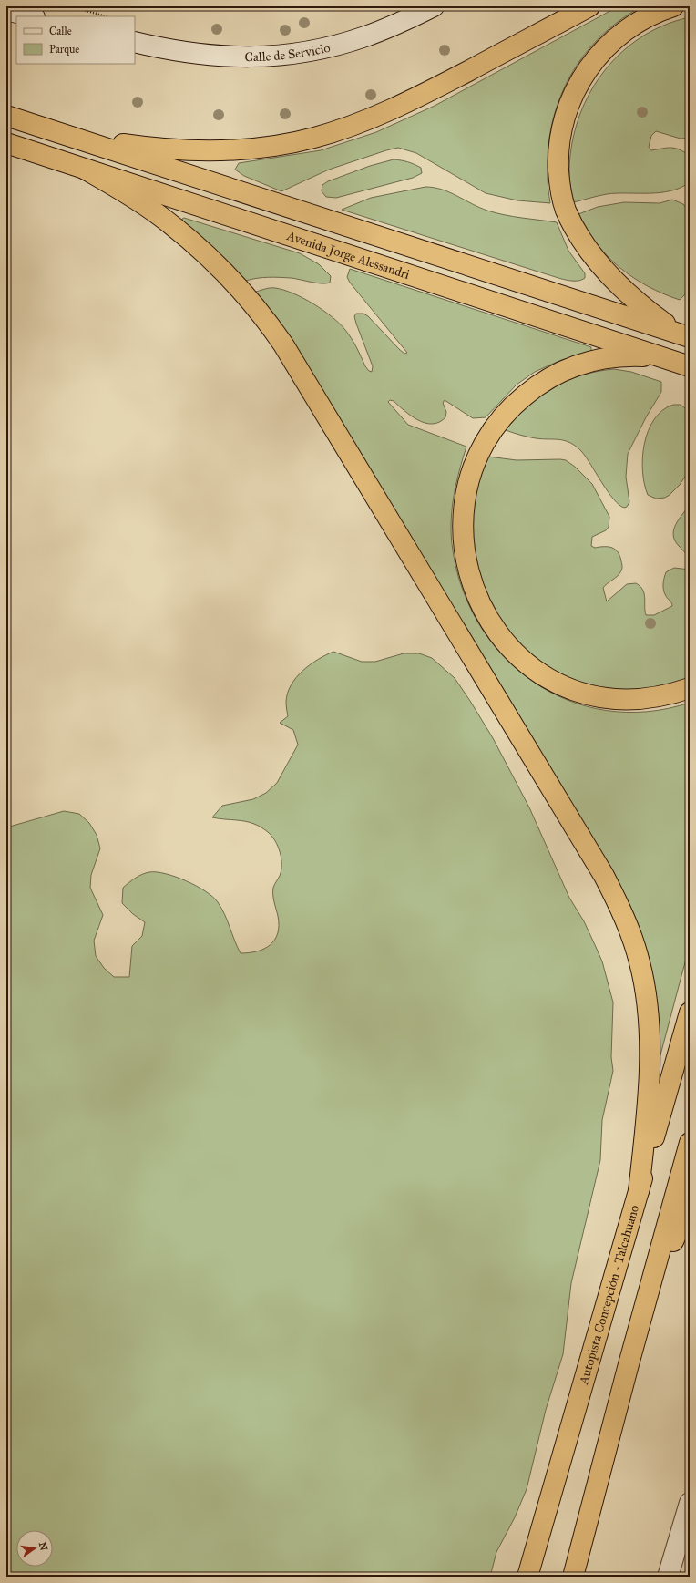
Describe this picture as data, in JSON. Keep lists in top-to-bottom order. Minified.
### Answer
{"streets":{"highway":["Avenida Jorge Alessandri","Autopista Concepción - Talcahuano"],"street":["Calle de Servicio"]},"legend":["Calle","Parque"],"north":"right"}
